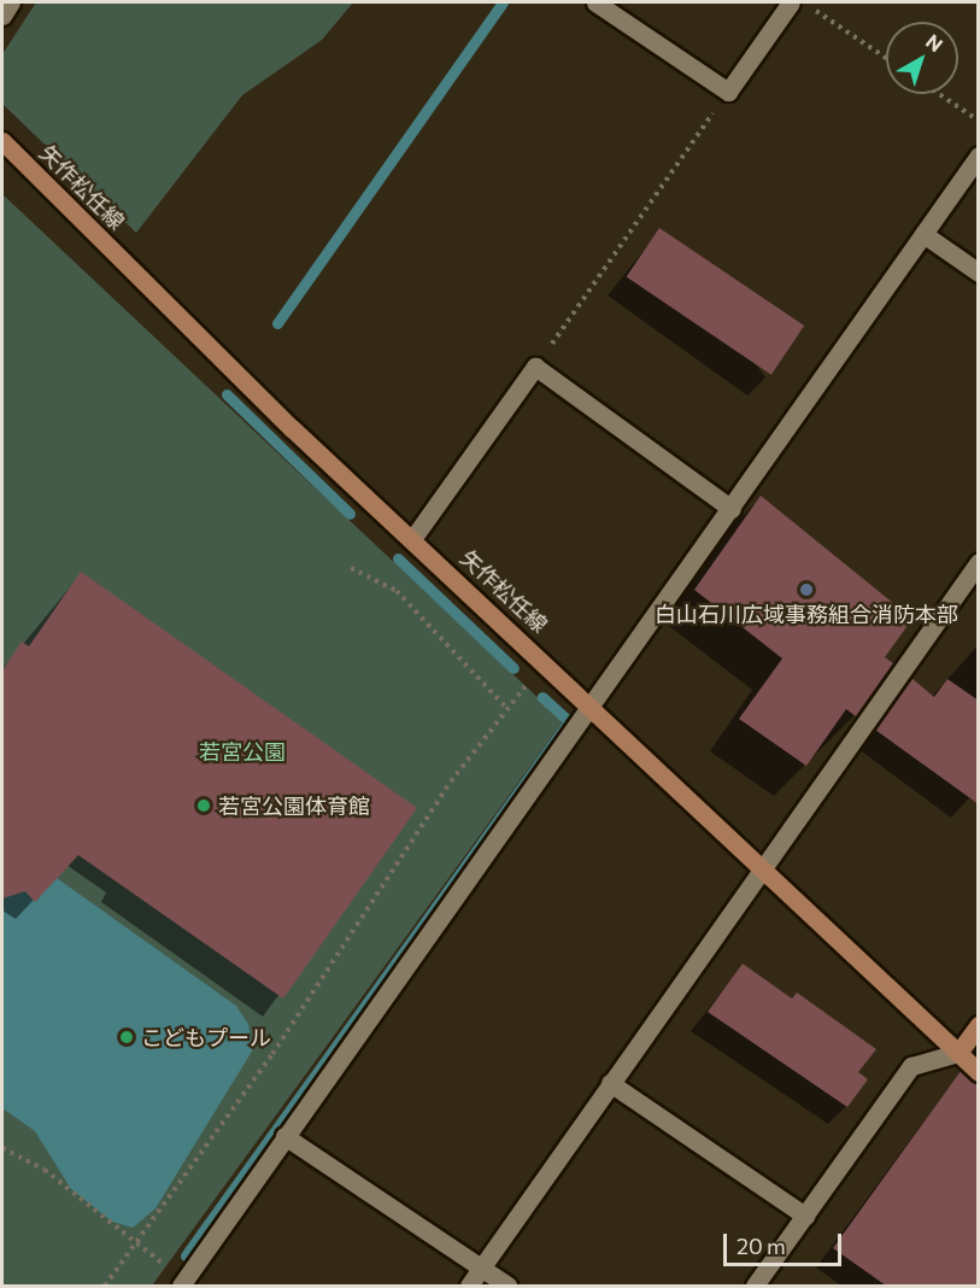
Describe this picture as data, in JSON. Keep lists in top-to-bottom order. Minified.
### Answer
{"streets":{"main road":["矢作松任線"]},"parks":["若宮公園"],"places":["白山石川広域事務組合消防本部","若宮公園体育館","こどもプール"],"scale_bar":"20 m","north":"top right"}
